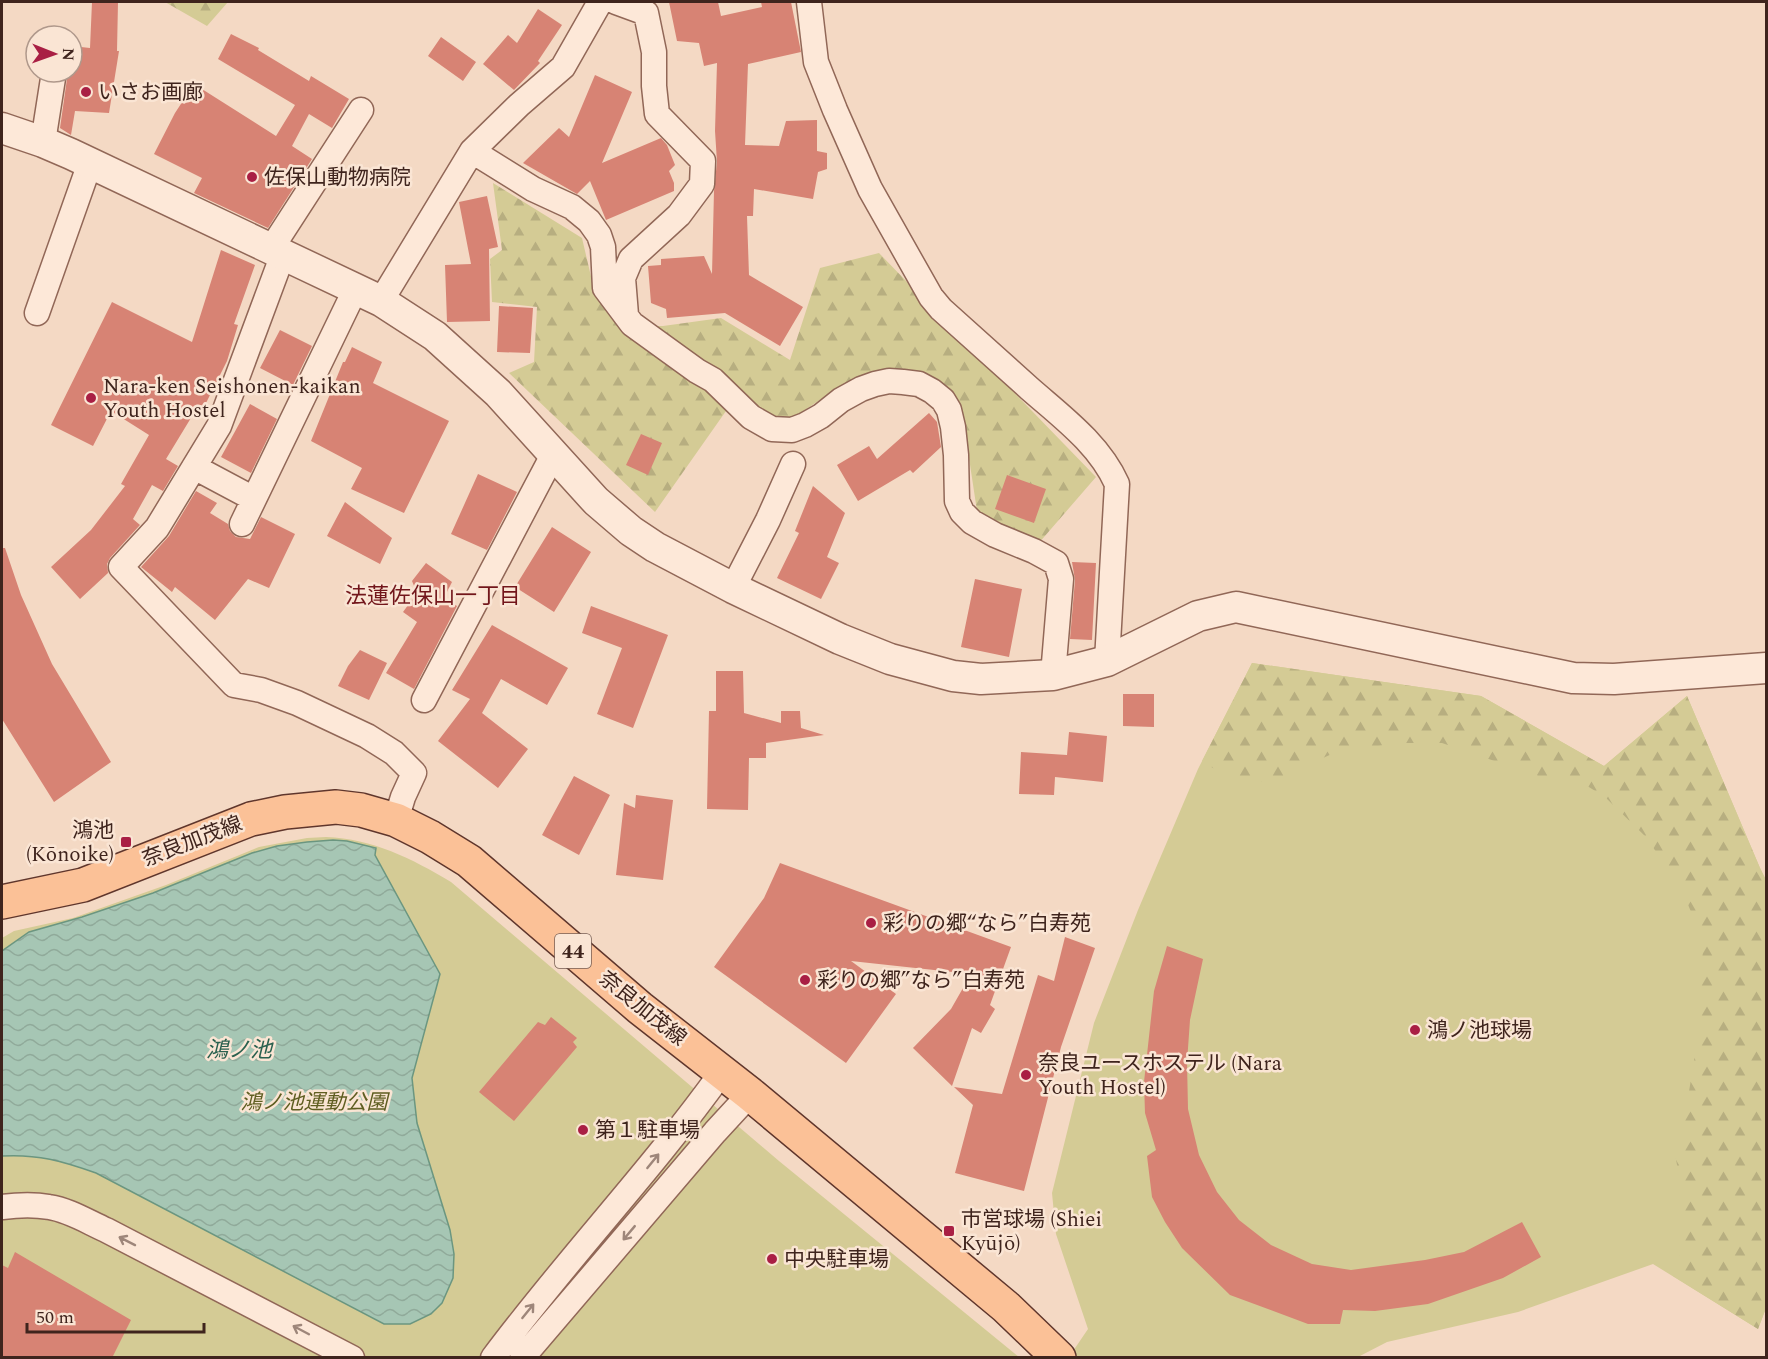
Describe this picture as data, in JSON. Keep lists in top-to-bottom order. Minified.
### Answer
{"streets":{"main road":["奈良加茂線","44"]},"districts":["法蓮佐保山一丁目"],"water":["鴻ノ池"],"parks":["鴻ノ池運動公園"],"places":{"other":["いさお画廊","佐保山動物病院","Nara-ken Seishonen-kaikan Youth Hostel","彩りの郷“なら”白寿苑","彩りの郷”なら”白寿苑","鴻ノ池球場","奈良ユースホステル (Nara Youth Hostel)","第１駐車場","中央駐車場"],"transit":["鴻池 (Kōnoike)","市営球場 (Shiei Kyūjō)"]},"scale_bar":"50 m","north":"right"}
